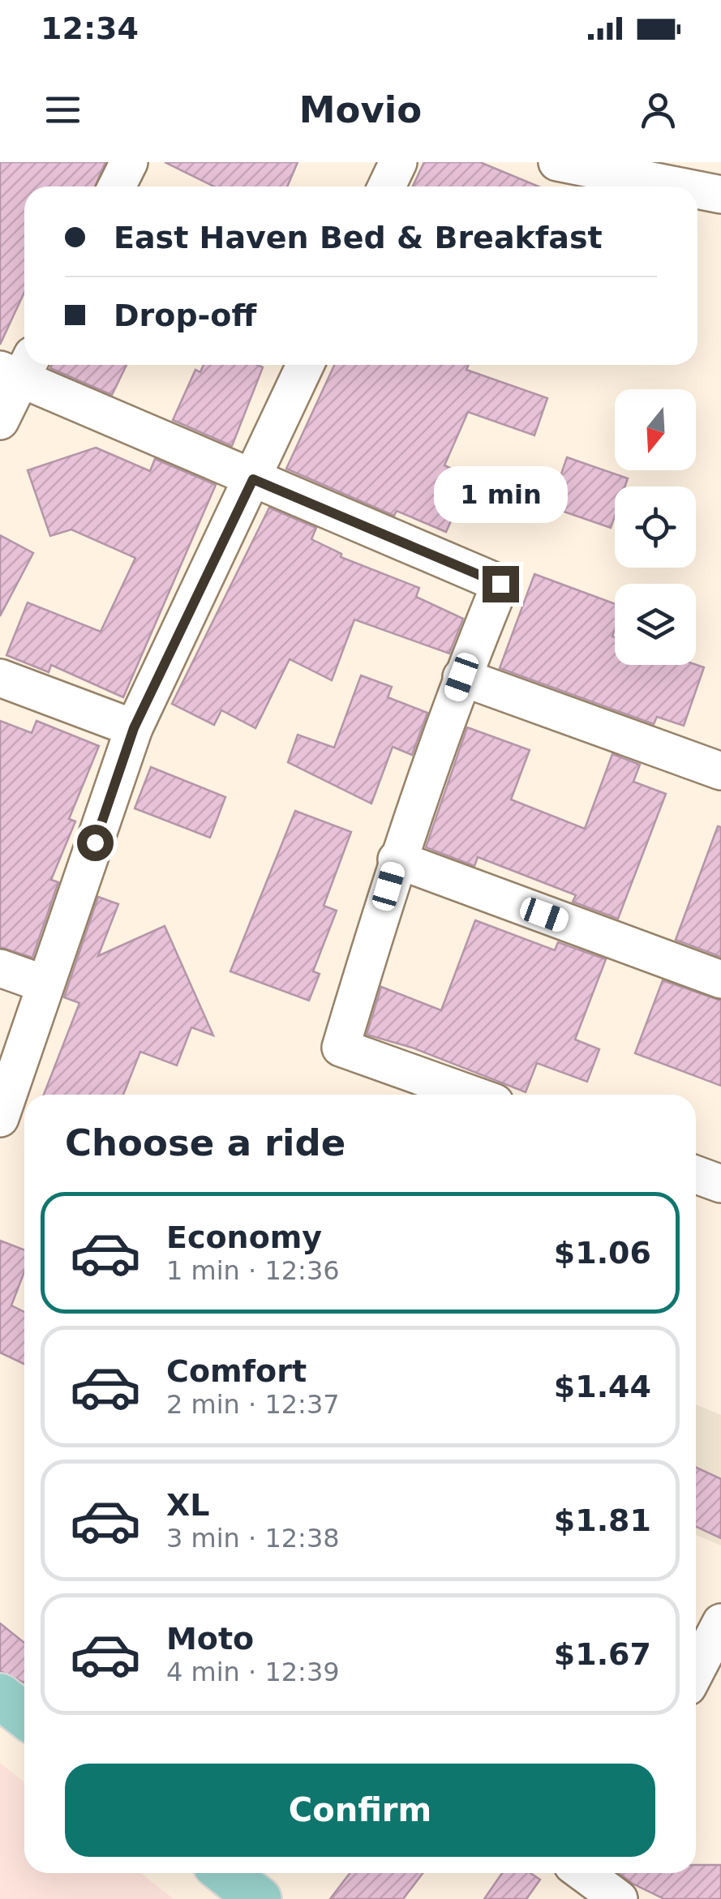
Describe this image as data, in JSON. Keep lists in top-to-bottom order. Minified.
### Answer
{"north":"bottom","page":{"status":"12:34","header":"Movio","banner":["East Haven Bed & Breakfast","Drop-off"],"bubble":"1 min","heading":"Choose a ride","list":[{"name":"Economy","note":"1 min · 12:36","value":"$1.06"},{"name":"Comfort","note":"2 min · 12:37","value":"$1.44"},{"name":"XL","note":"3 min · 12:38","value":"$1.81"},{"name":"Moto","note":"4 min · 12:39","value":"$1.67"}],"buttons":"Confirm"}}
